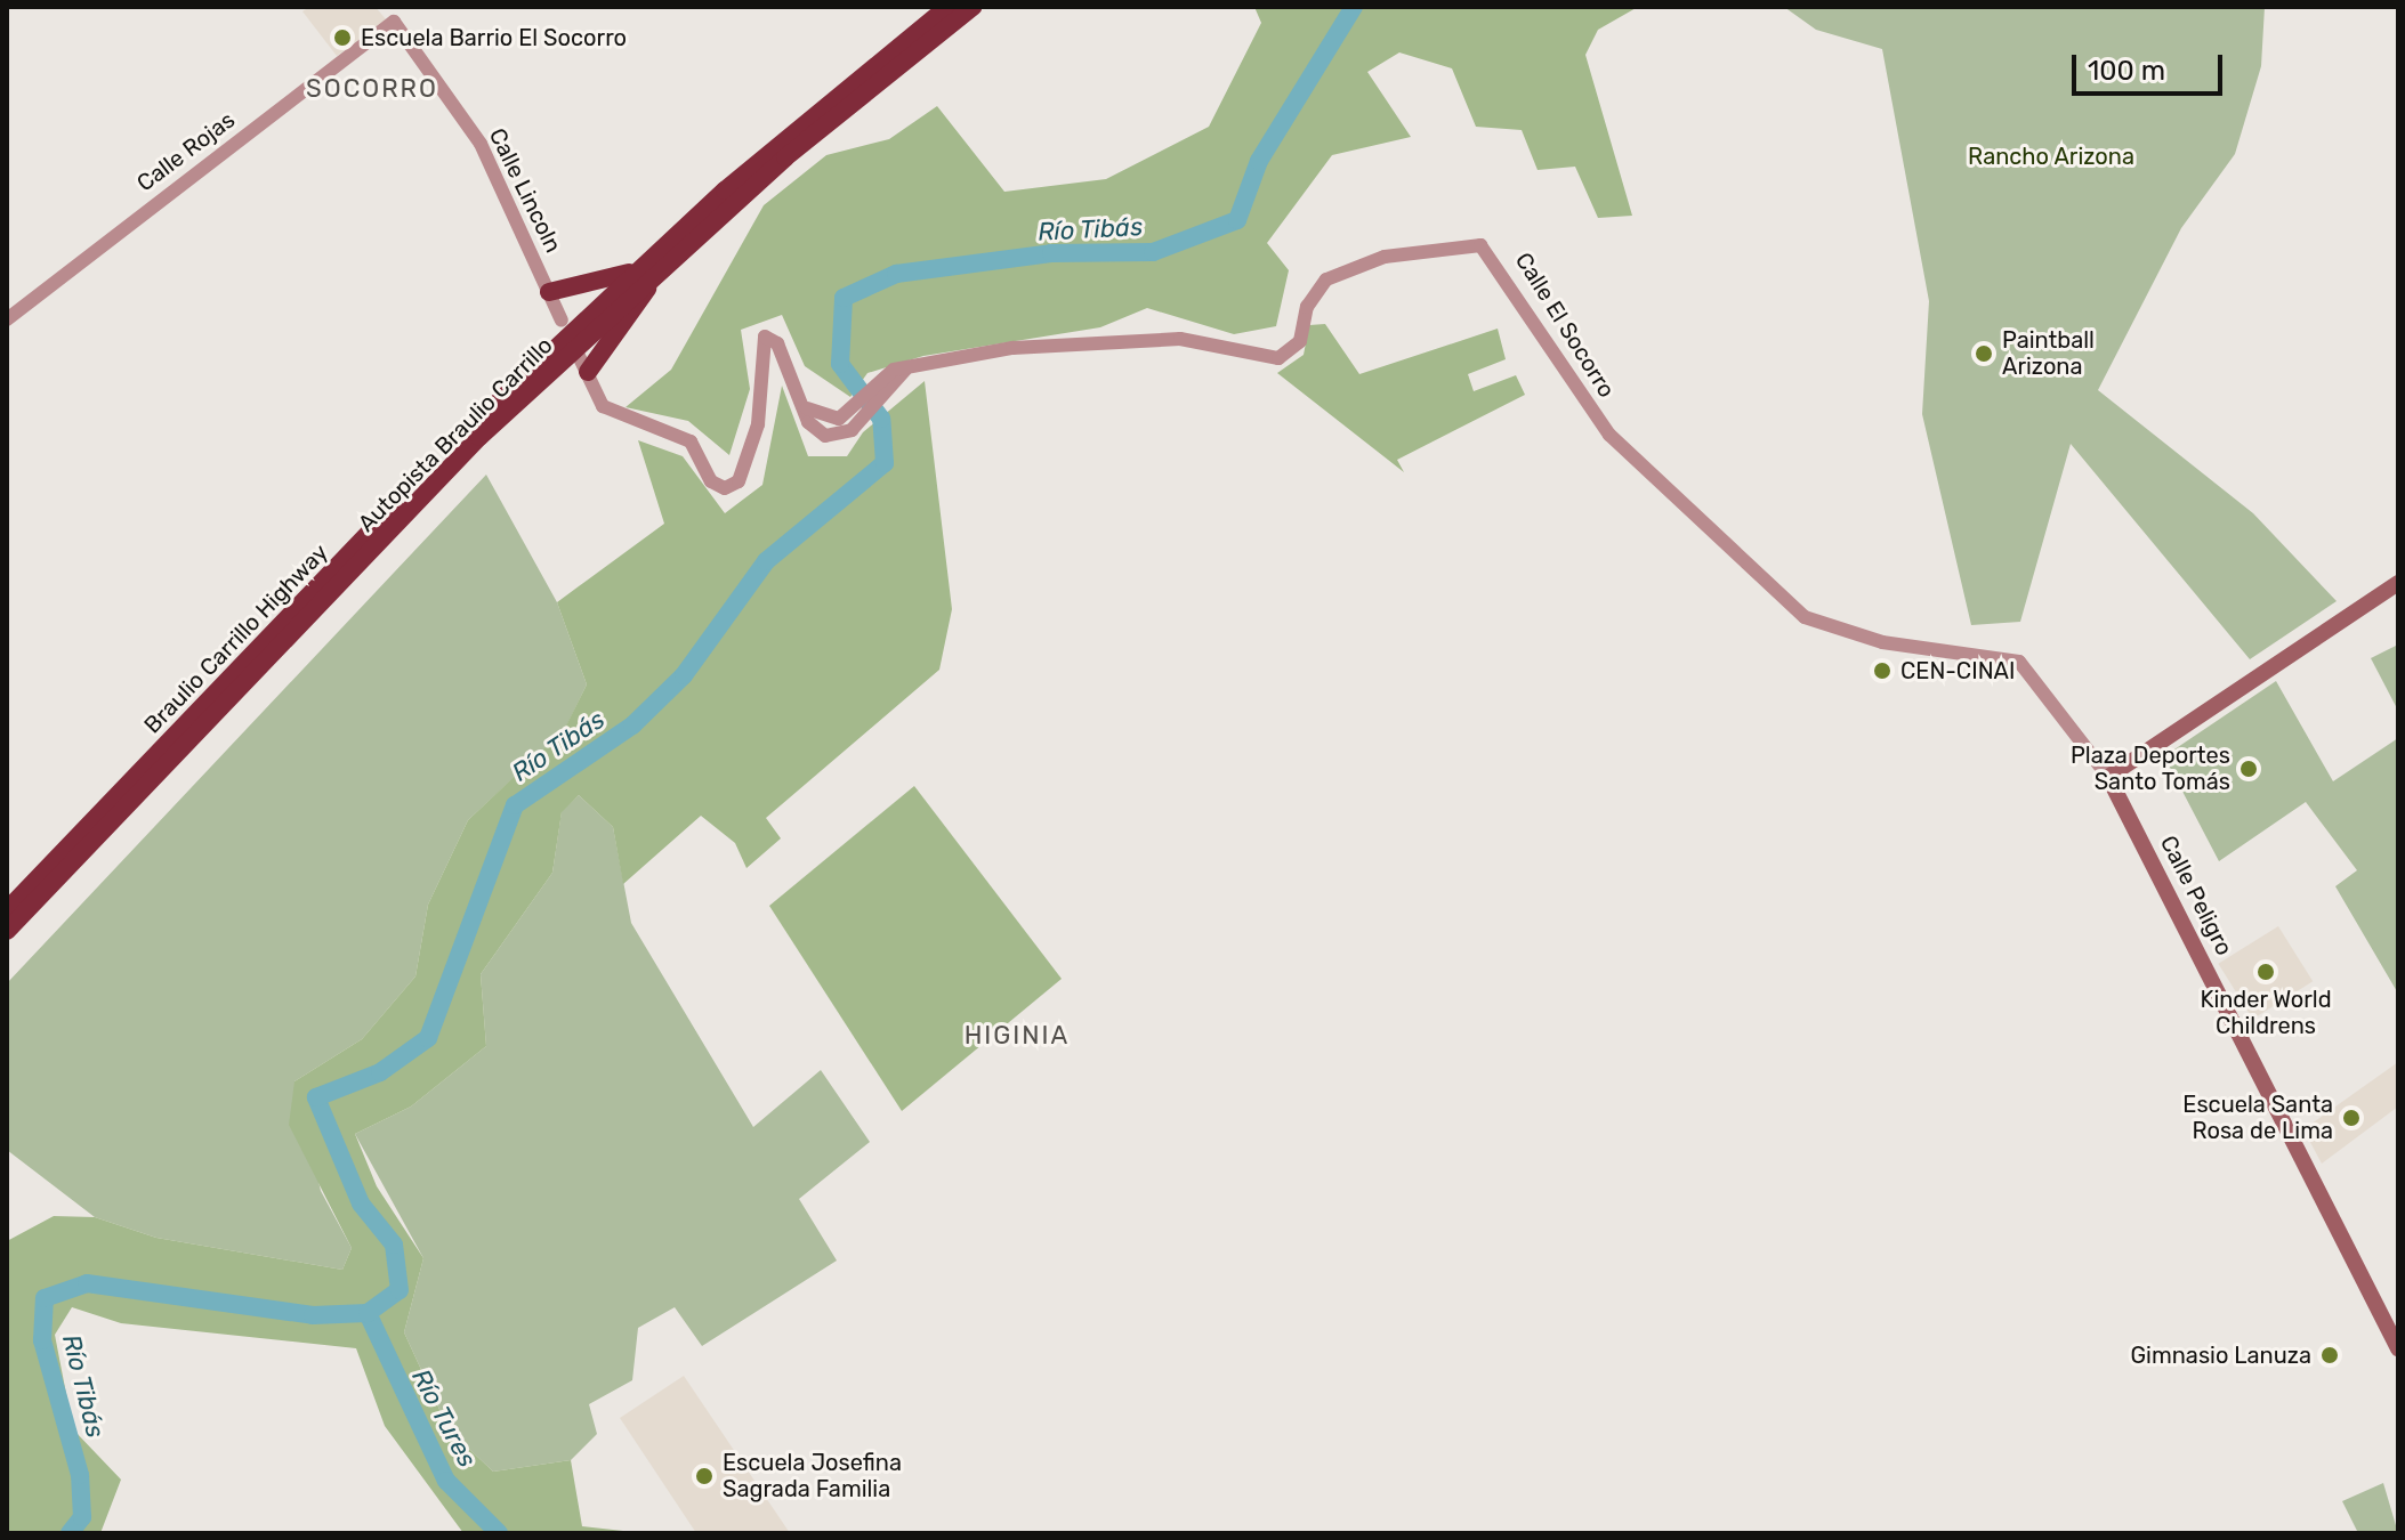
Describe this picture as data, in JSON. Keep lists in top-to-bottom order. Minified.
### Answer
{"streets":{"highway":["Autopista Braulio Carrillo"],"main road":["Calle Peligro"],"street":["Calle Rojas","Calle Lincoln","Calle El Socorro"]},"crossings":[["Calle Rojas","Calle Lincoln"],["Calle El Socorro","Calle Peligro"]],"districts":["SOCORRO","HIGINIA"],"water":["Río Tibás","Río Tures"],"parks":["Rancho Arizona"],"places":["Escuela Barrio El Socorro","Paintball Arizona","CEN-CINAI","Plaza Deportes Santo Tomás","Kinder World Childrens","Escuela Santa Rosa de Lima","Gimnasio Lanuza","Escuela Josefina Sagrada Familia"],"scale_bar":"100 m"}
